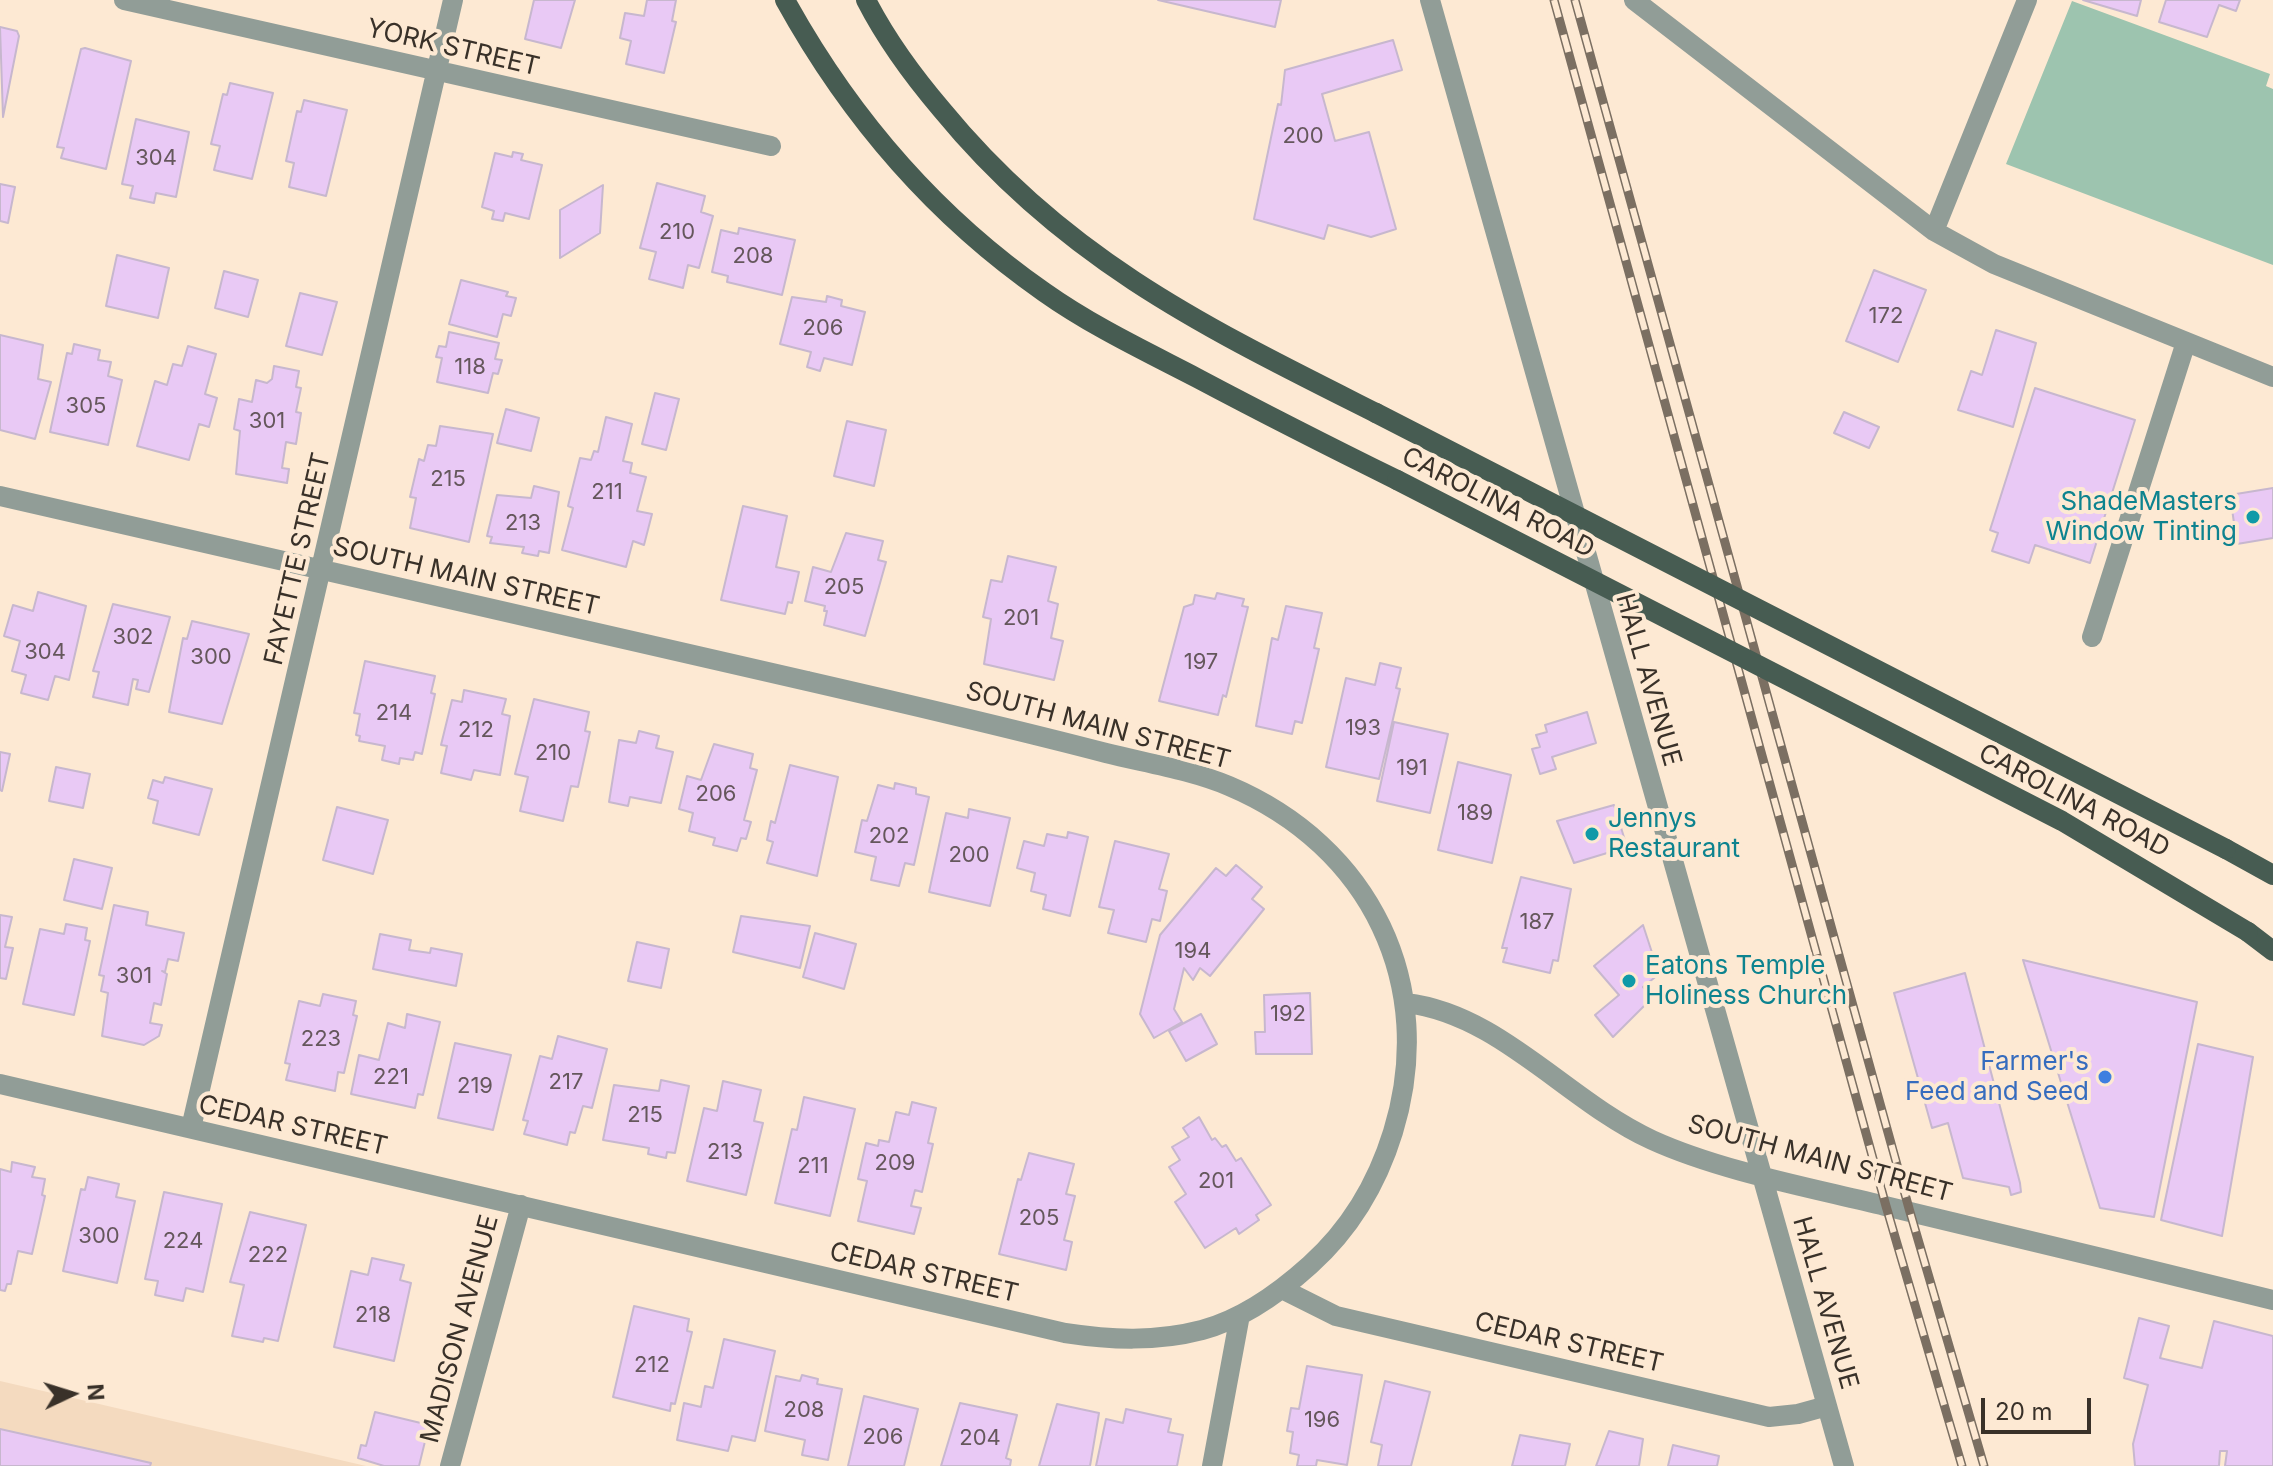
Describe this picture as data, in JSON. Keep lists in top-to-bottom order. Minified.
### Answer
{"streets":{"main road":["CAROLINA ROAD"],"street":["YORK STREET","FAYETTE STREET","SOUTH MAIN STREET","HALL AVENUE","CEDAR STREET","MADISON AVENUE"]},"crossings":[["YORK STREET","FAYETTE STREET"],["FAYETTE STREET","SOUTH MAIN STREET"],["FAYETTE STREET","CEDAR STREET"],["SOUTH MAIN STREET","HALL AVENUE"],["HALL AVENUE","CEDAR STREET"],["CEDAR STREET","MADISON AVENUE"]],"places":["ShadeMasters Window Tinting","Jennys Restaurant","Eatons Temple Holiness Church","Farmer's Feed and Seed"],"house_numbers":["200","304","210","208","172","206","118","305","301","215","211","213","205","201","302","304","300","197","214","193","212","210","191","206","189","202","200","187","194","301","192","223","221","217","219","215","213","209","211","201","205","300","224","222","218","212","208","196","206","204"],"scale_bar":"20 m","north":"right"}
